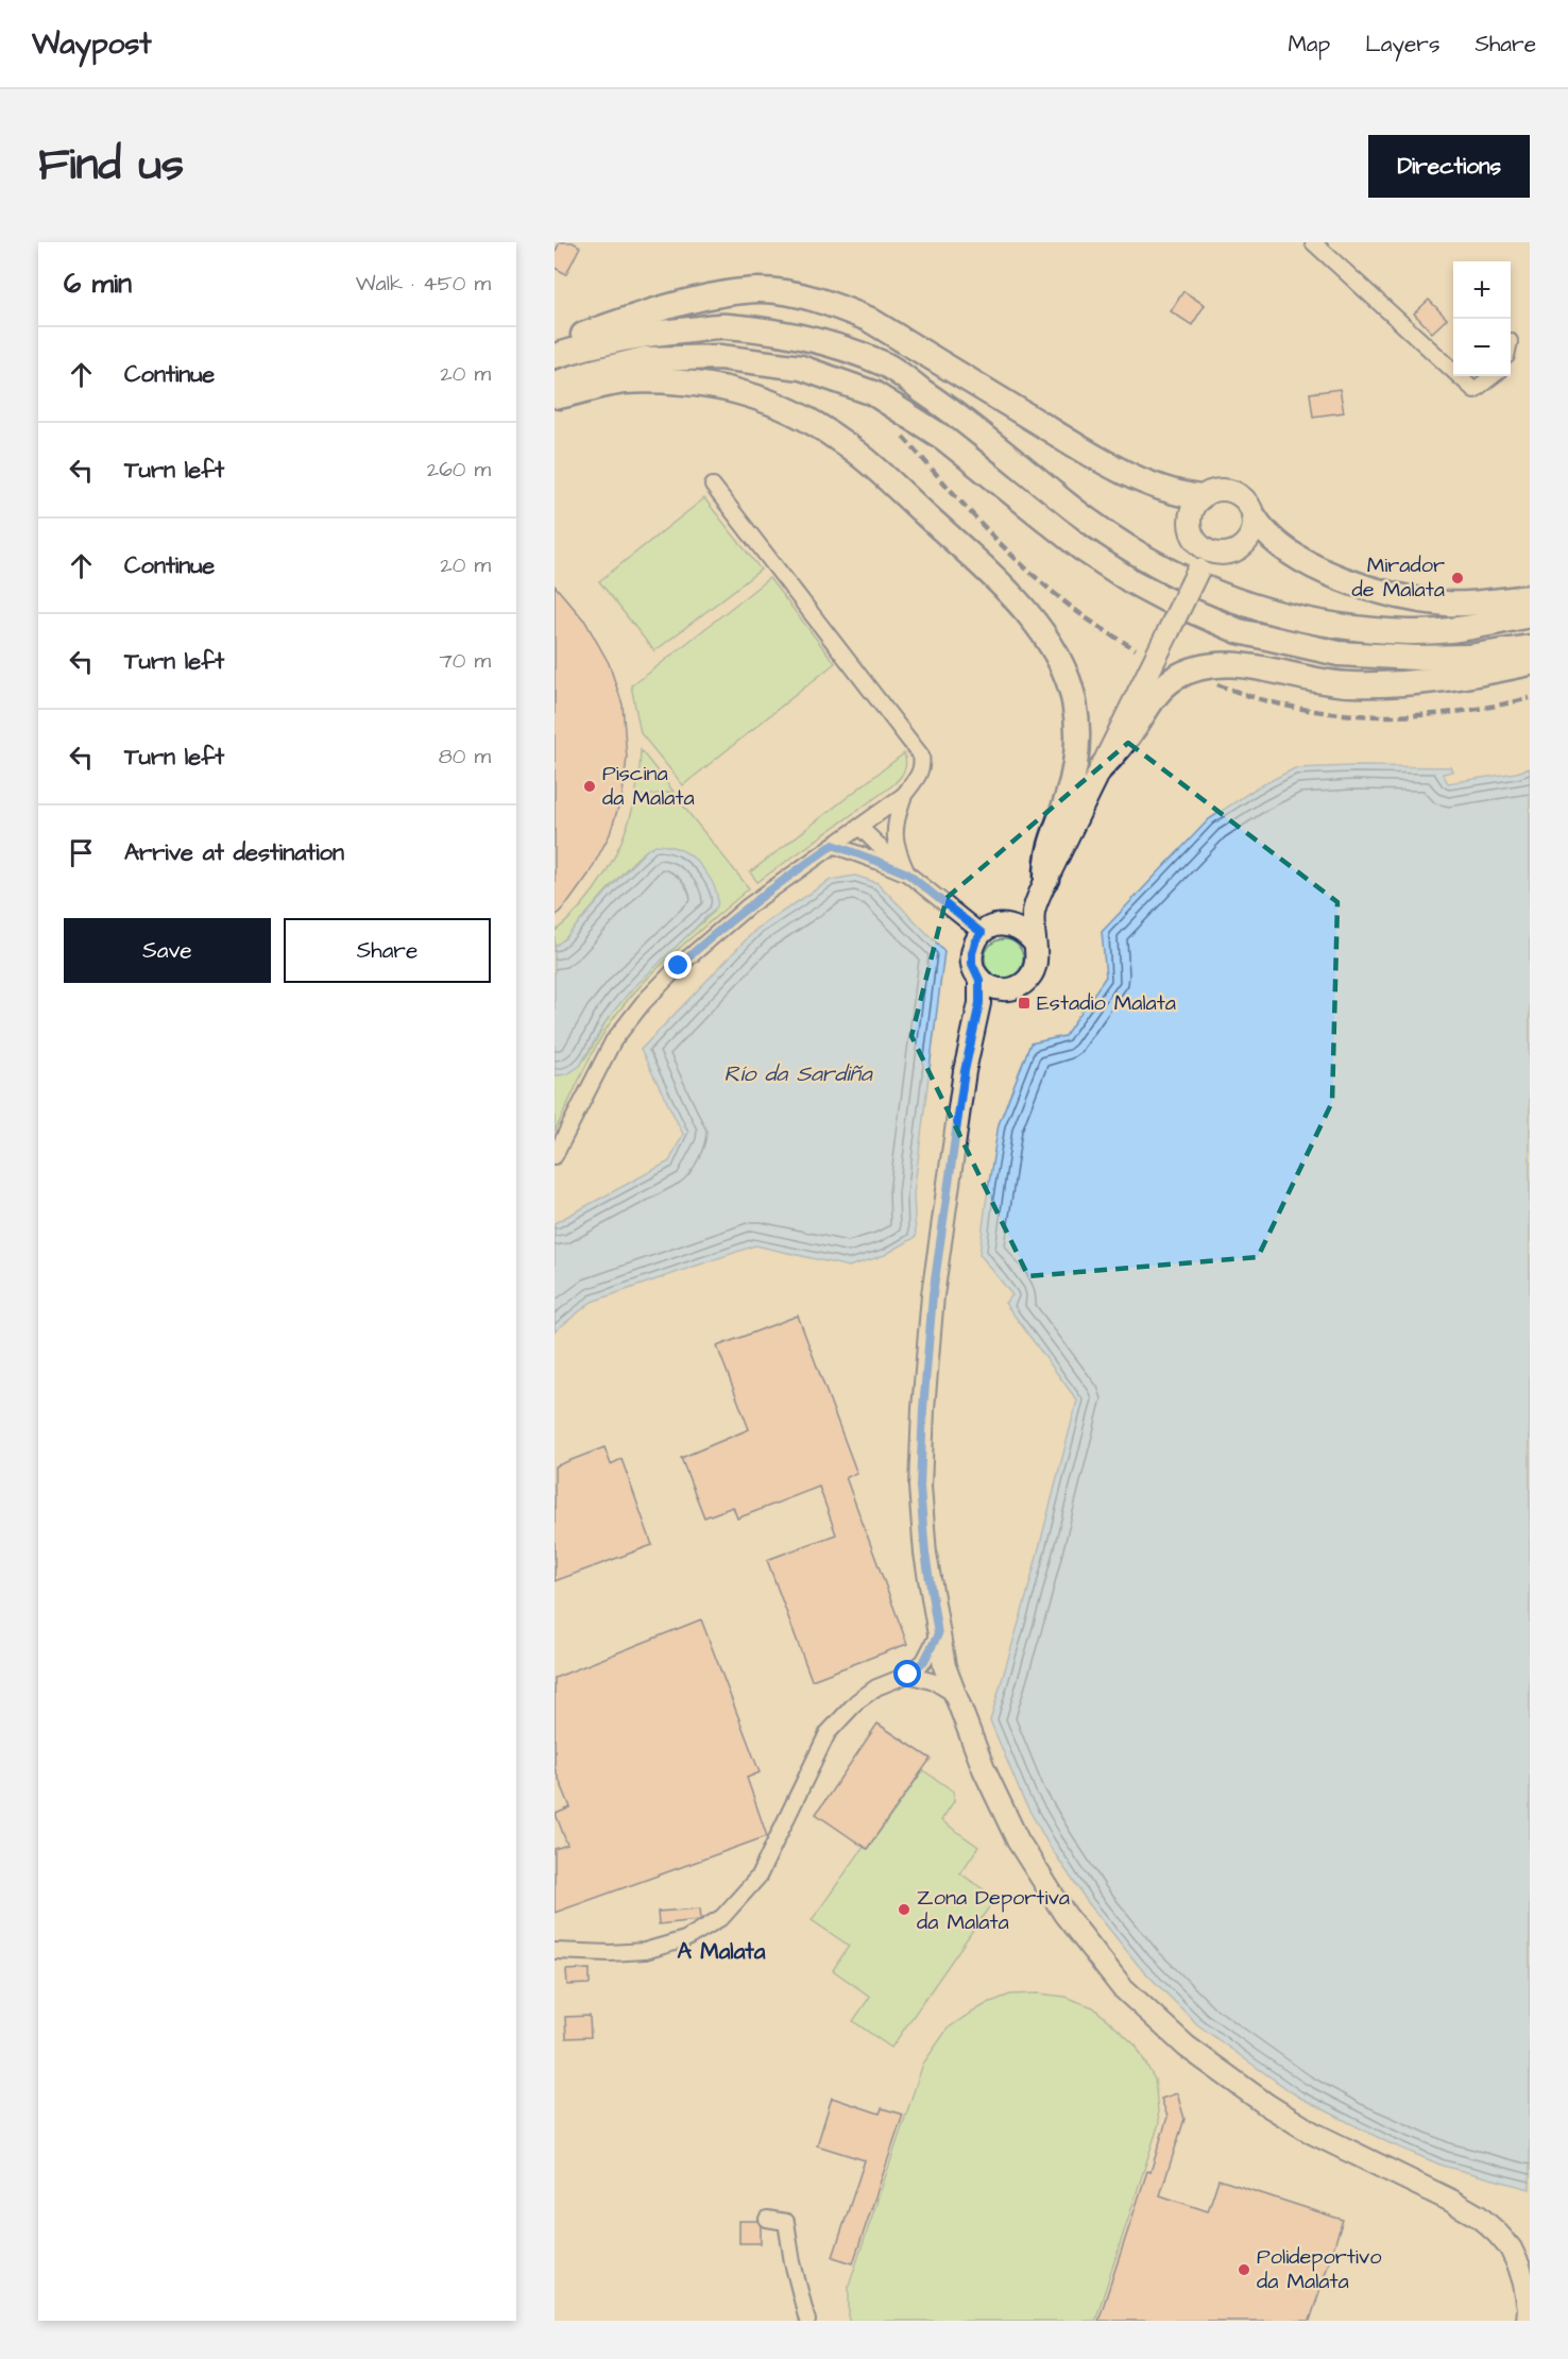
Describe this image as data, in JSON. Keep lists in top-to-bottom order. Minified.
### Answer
{"districts":["A Malata"],"water":["Río da Sardiña"],"places":{"other":["Mirador de Malata","Piscina da Malata","Zona Deportiva da Malata","Polideportivo da Malata"],"transit":["Estadio Malata"]},"page":{"header":"Waypost","nav":["Map","Layers","Share"],"title":"Find us","buttons":["Directions",["Save","Share"]],"heading":["6 min","Walk · 450 m"],"map_buttons":["+","−"],"list":[["Continue","20 m"],["Turn left","260 m"],["Continue","20 m"],["Turn left","70 m"],["Turn left","80 m"],"Arrive at destination"]}}
